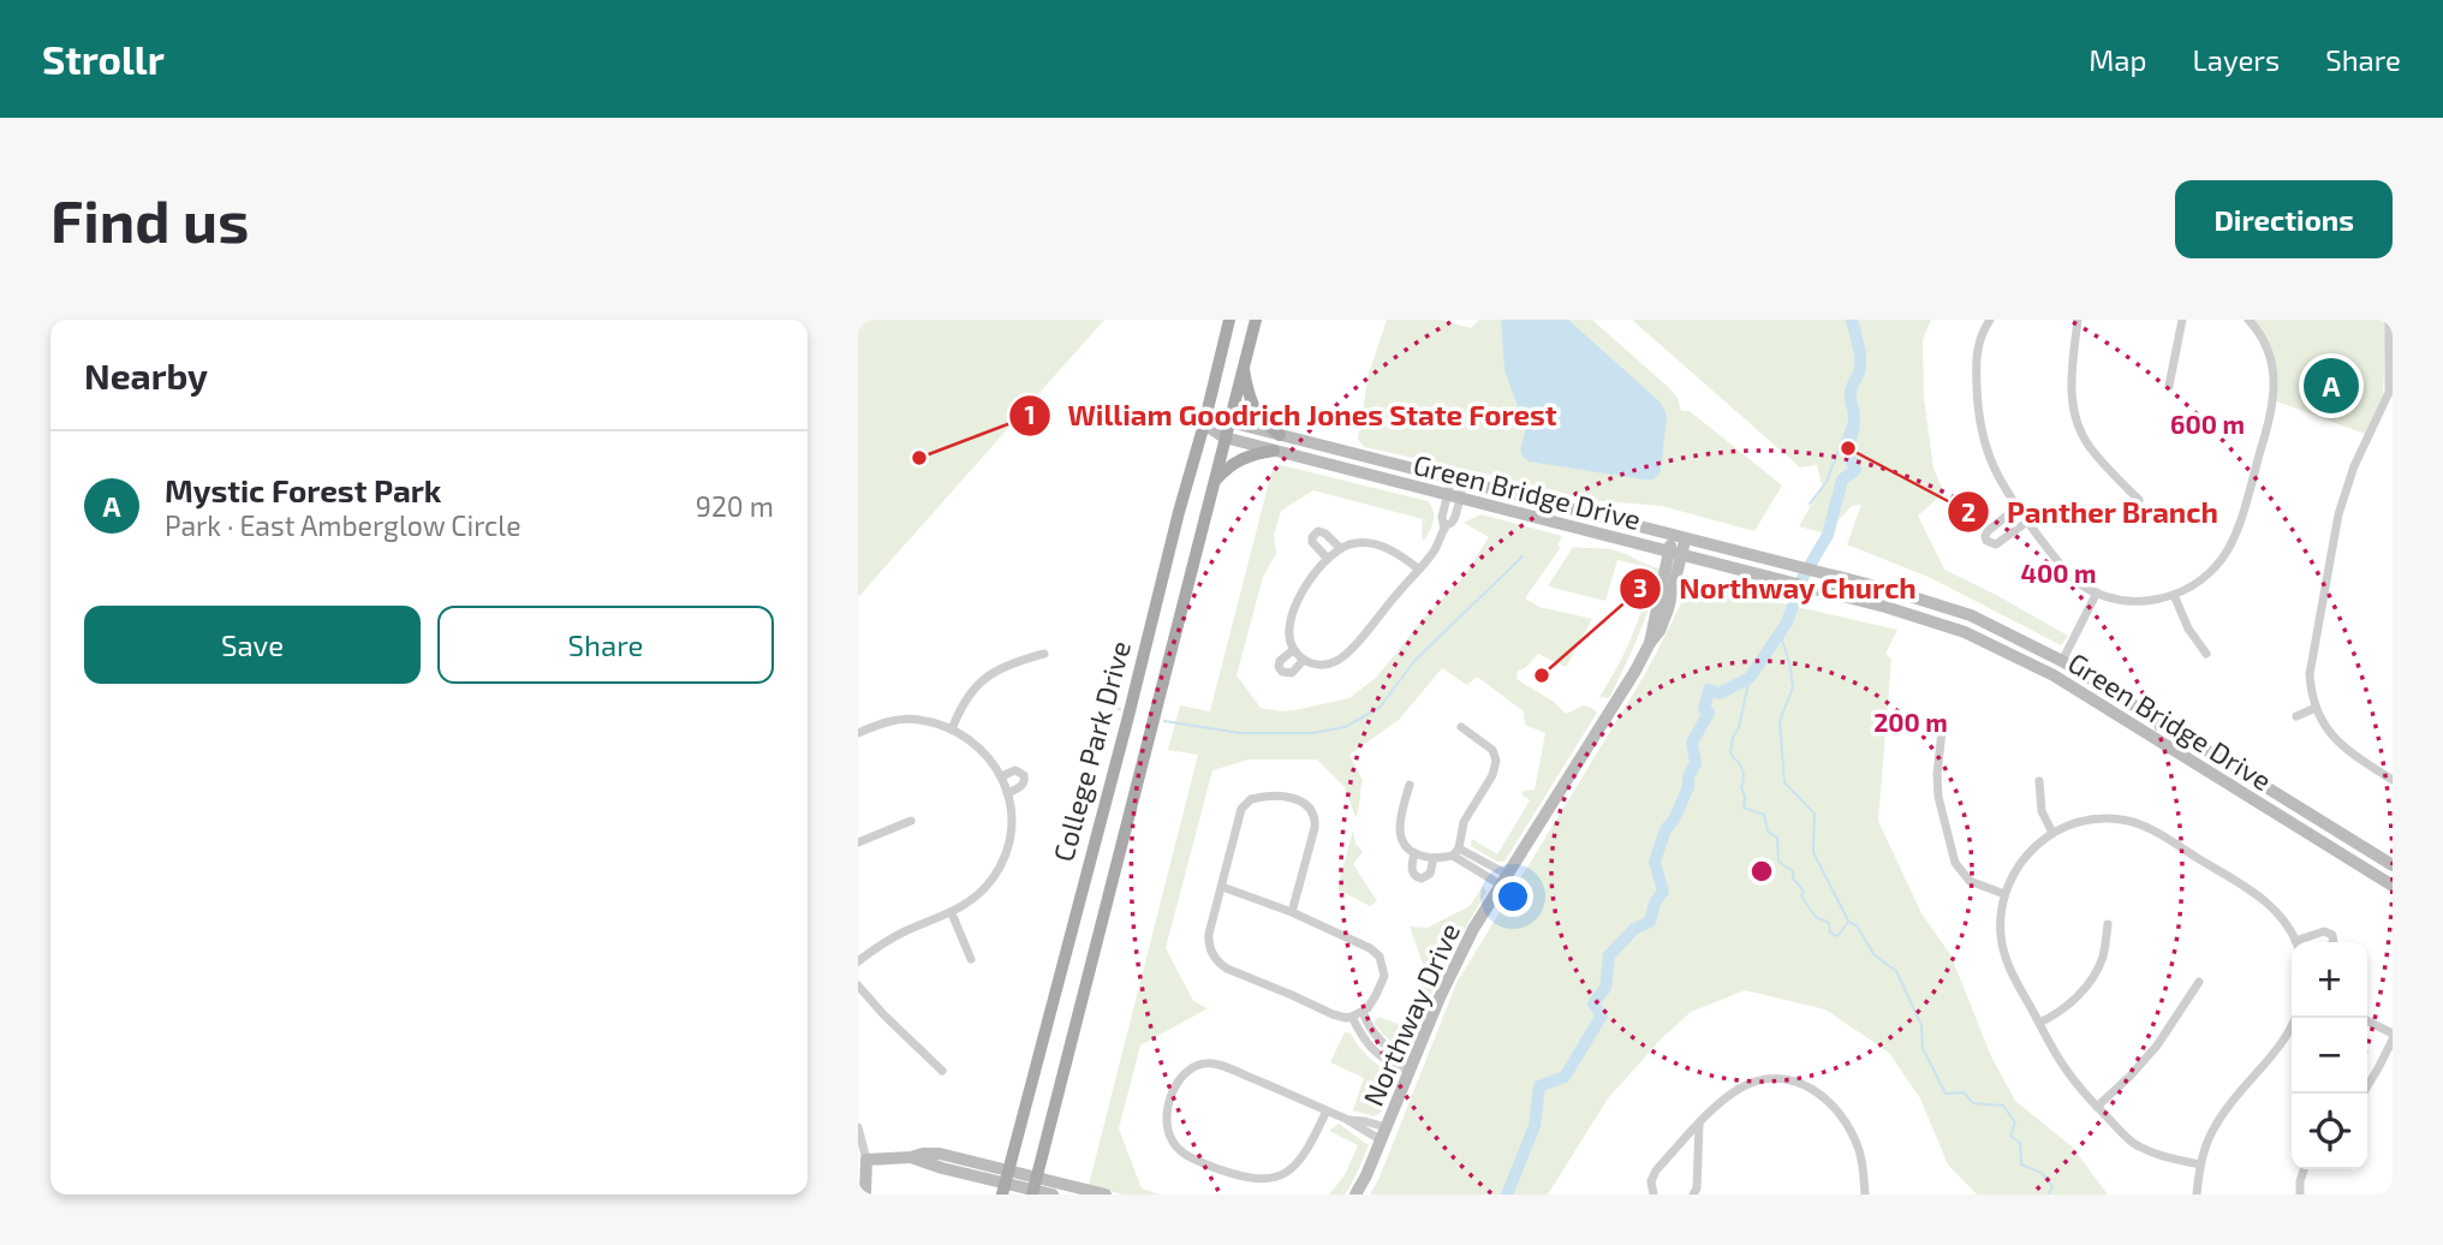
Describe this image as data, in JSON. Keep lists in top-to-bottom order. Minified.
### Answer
{"streets":{"main road":["Green Bridge Drive","College Park Drive","Northway Drive"]},"crossings":[["Green Bridge Drive","College Park Drive"],["Green Bridge Drive","Northway Drive"]],"places":["Panther Branch","William Goodrich Jones State Forest","Northway Church"],"page":{"header":"Strollr","nav":["Map","Layers","Share"],"buttons":["Directions",["Save","Share"]],"title":"Find us","heading":"Nearby","pins":"A","list":[{"mark":"A","name":"Mystic Forest Park","note":"Park · East Amberglow Circle","value":"920 m"}],"map_buttons":["+","−"]},"rings":["600 m","400 m","200 m"]}
